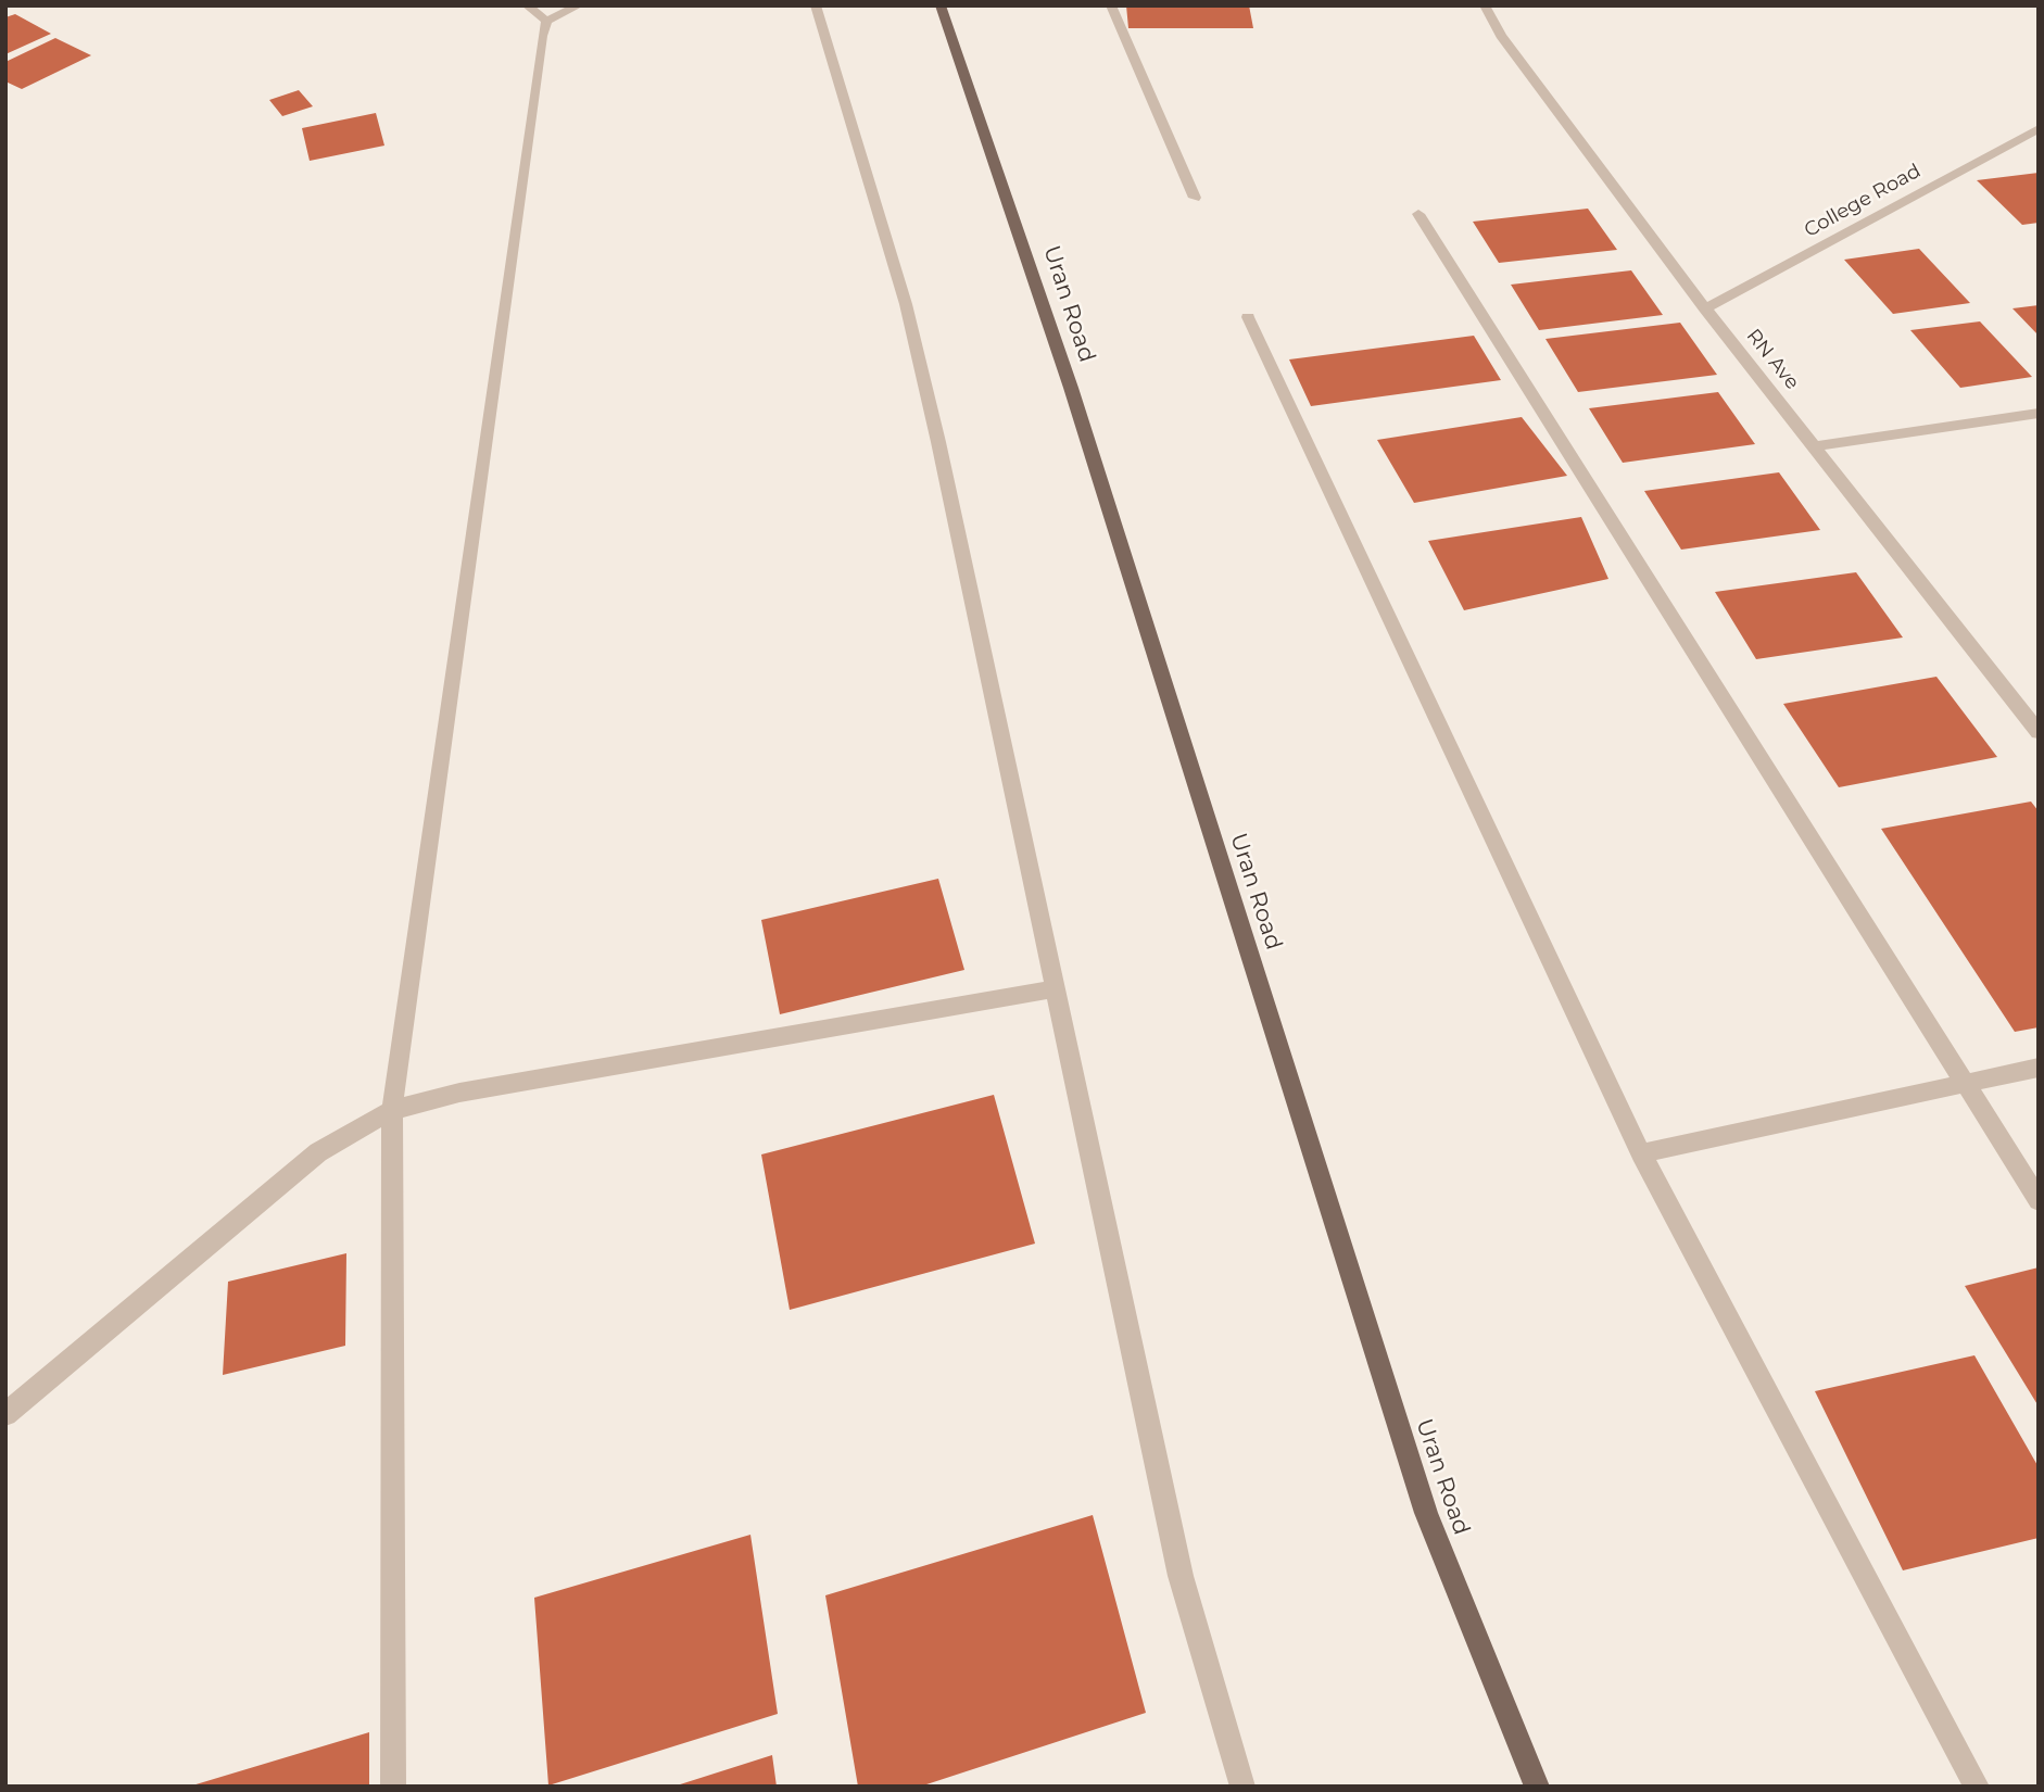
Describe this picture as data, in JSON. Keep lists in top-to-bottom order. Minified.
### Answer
{"streets":{"main road":["Uran Road"],"street":["College Road","RN Ave"]},"crossings":[["College Road","RN Ave"]]}
